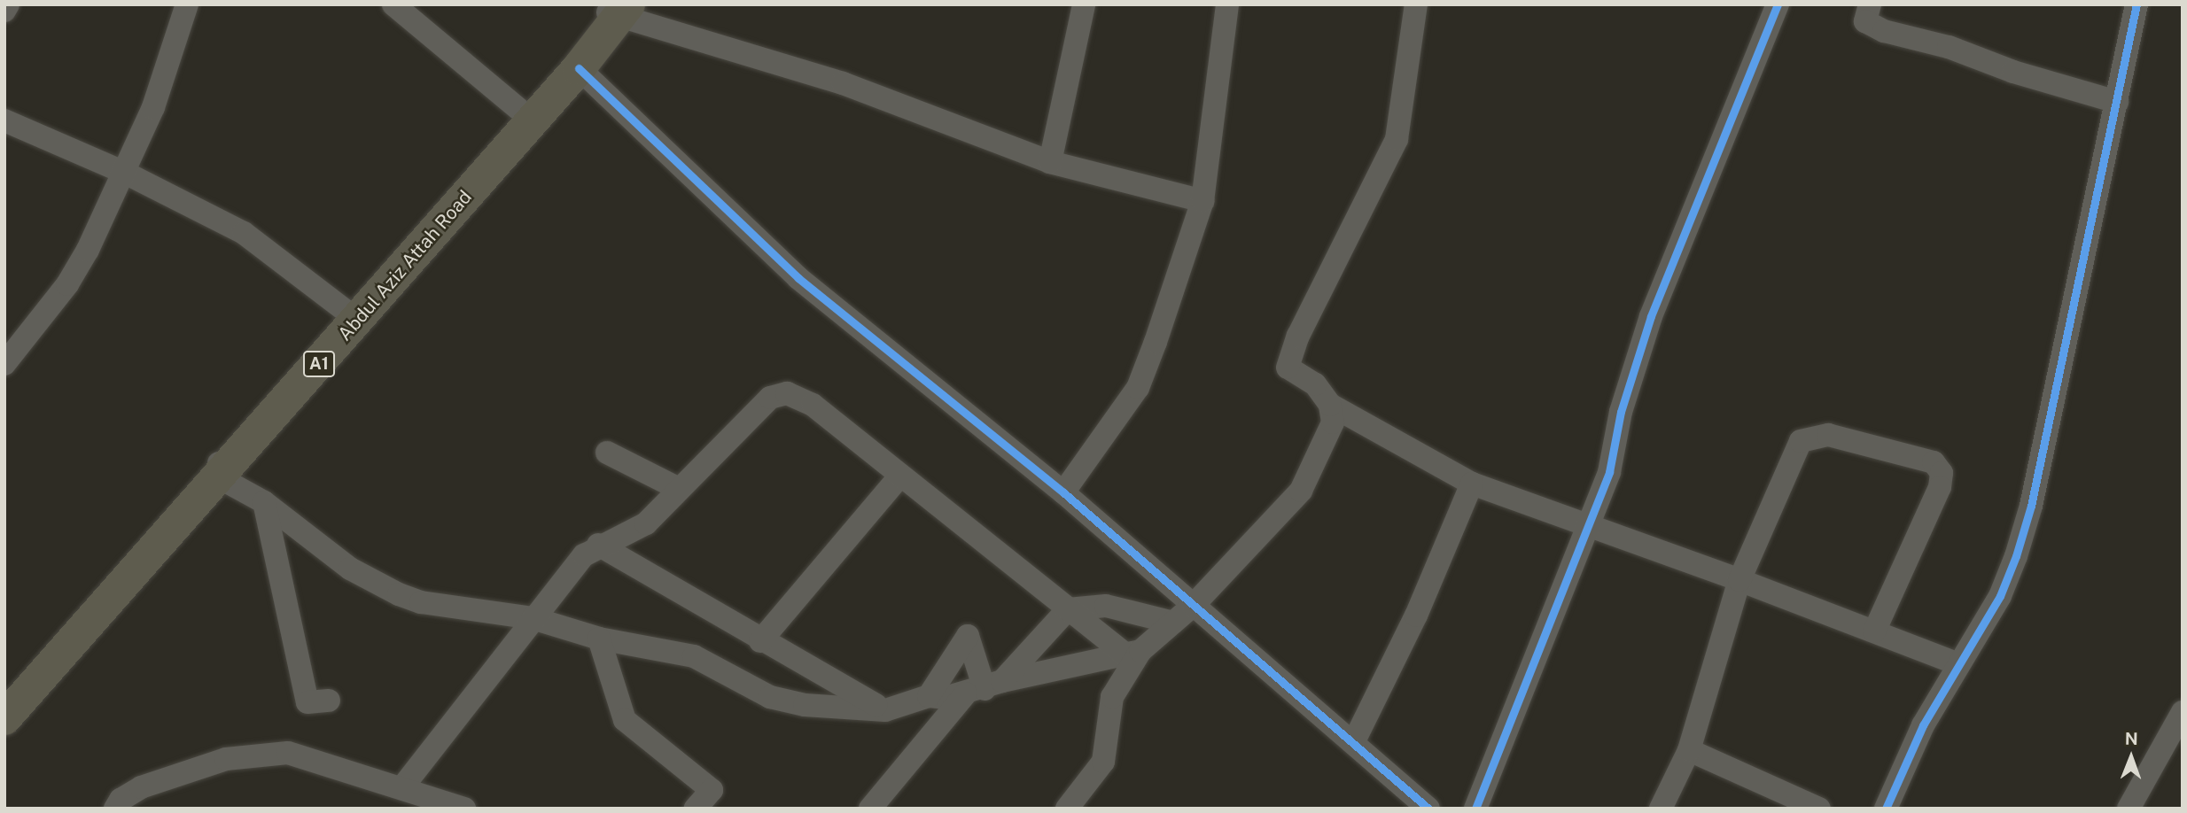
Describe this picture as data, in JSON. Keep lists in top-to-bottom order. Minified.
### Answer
{"streets":{"highway":["Abdul Aziz Attah Road","A1"]},"north":"top"}
